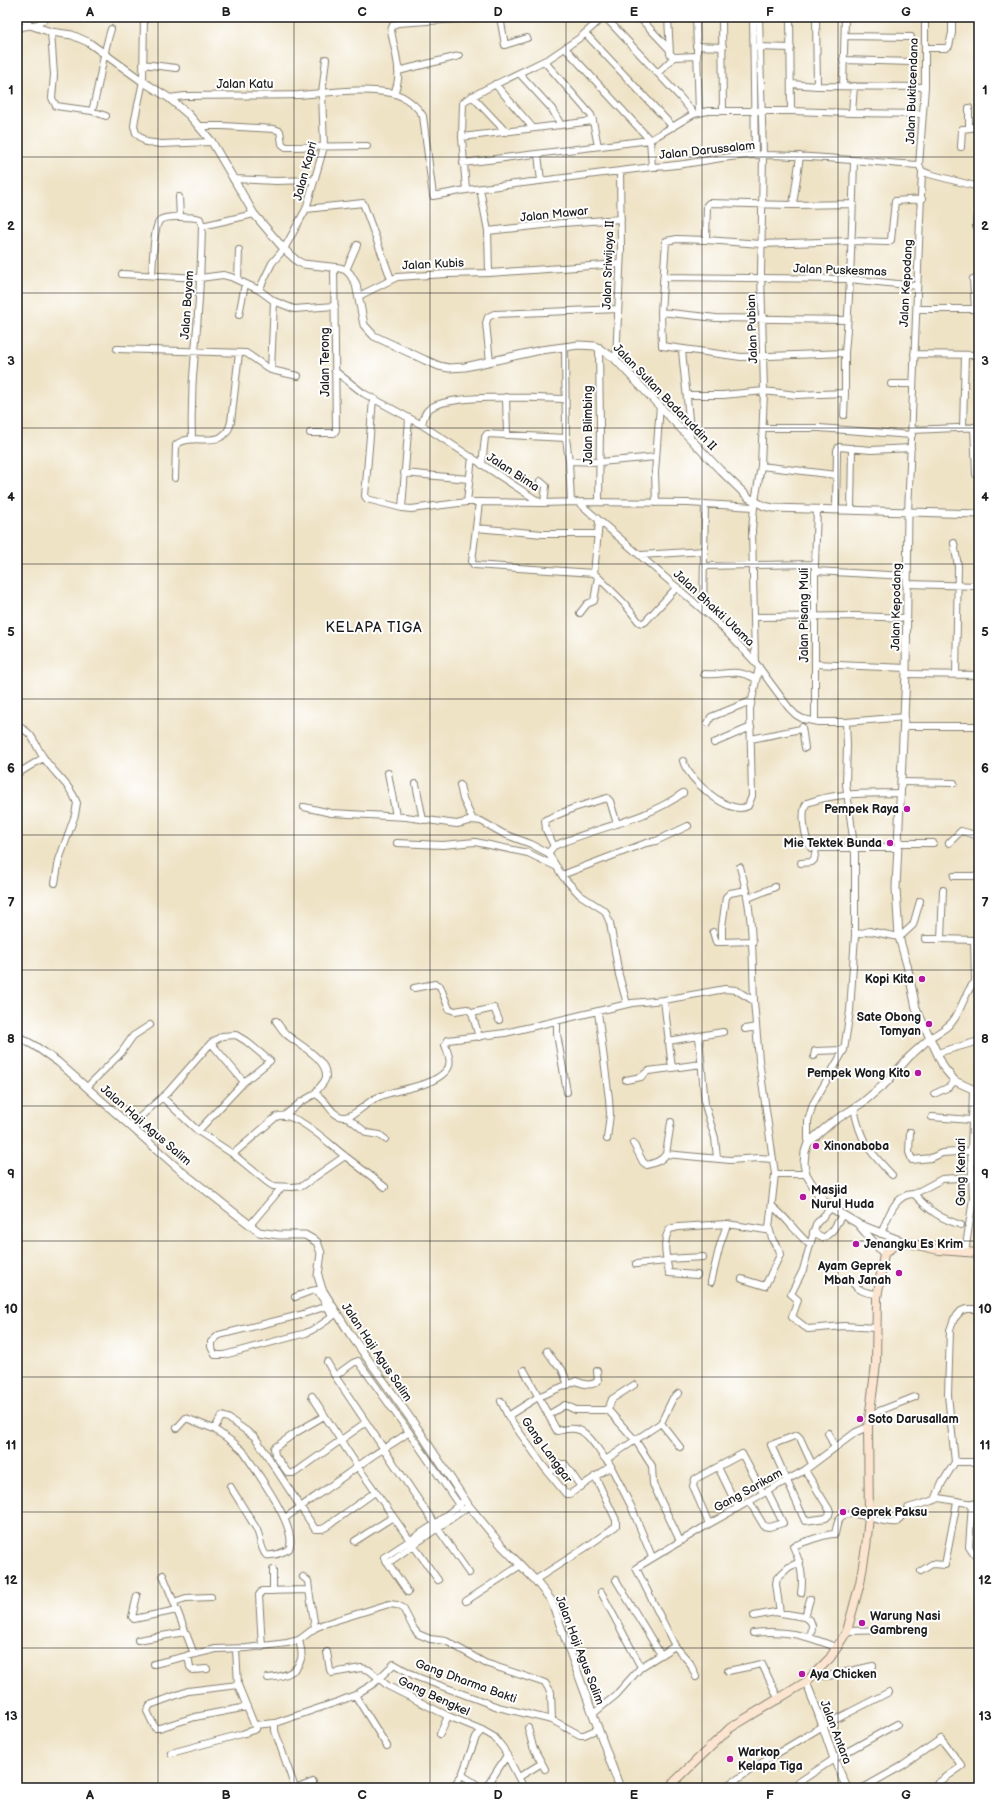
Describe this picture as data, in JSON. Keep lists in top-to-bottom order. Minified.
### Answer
{"streets":{"street":["Jalan Katu","Jalan Bukitcendana","Jalan Darussalam","Jalan Kapri","Jalan Mawar","Jalan Kubis","Jalan Sriwijaya II","Jalan Puskesmas","Jalan Kepodang","Jalan Bayam","Jalan Pubian","Jalan Terong","Jalan Sultan Badaruddin II","Jalan Blimbing","Jalan Bima","Jalan Bhakti Utama","Jalan Pisang Muli","Jalan Haji Agus Salim","Gang Kenari","Gang Langgar","Gang Sarikam","Gang Dharma Bakti","Gang Bengkel","Jalan Antara"]},"crossings":[["Jalan Katu","Jalan Darussalam"],["Jalan Katu","Jalan Kapri"],["Jalan Bukitcendana","Jalan Darussalam"],["Jalan Bukitcendana","Jalan Kepodang"],["Jalan Darussalam","Jalan Sriwijaya II"],["Jalan Darussalam","Jalan Kepodang"],["Jalan Darussalam","Jalan Pubian"],["Jalan Mawar","Jalan Sriwijaya II"],["Jalan Kubis","Jalan Sriwijaya II"],["Jalan Kubis","Jalan Sultan Badaruddin II"],["Jalan Sriwijaya II","Jalan Sultan Badaruddin II"],["Jalan Puskesmas","Jalan Kepodang"],["Jalan Puskesmas","Jalan Pubian"],["Jalan Kepodang","Jalan Sultan Badaruddin II"],["Jalan Pubian","Jalan Sultan Badaruddin II"],["Jalan Pubian","Jalan Bima"],["Jalan Pubian","Jalan Bhakti Utama"],["Jalan Terong","Jalan Bima"],["Jalan Sultan Badaruddin II","Jalan Blimbing"],["Jalan Sultan Badaruddin II","Jalan Bima"],["Jalan Sultan Badaruddin II","Jalan Pisang Muli"],["Jalan Blimbing","Jalan Bima"],["Jalan Bima","Jalan Bhakti Utama"],["Jalan Haji Agus Salim","Gang Dharma Bakti"],["Gang Dharma Bakti","Gang Bengkel"]],"districts":["KELAPA TIGA"],"places":["Pempek Raya","Mie Tektek Bunda","Kopi Kita","Sate Obong Tomyan","Pempek Wong Kito","Xinonaboba","Masjid Nurul Huda","Jenangku Es Krim","Ayam Geprek Mbah Janah","Soto Darusallam","Geprek Paksu","Warung Nasi Gambreng","Aya Chicken","Warkop Kelapa Tiga"],"grid":{"columns":["A","B","C","D","E","F","G"],"rows":["1","2","3","4","5","6","7","8","9","10","11","12","13"]}}
